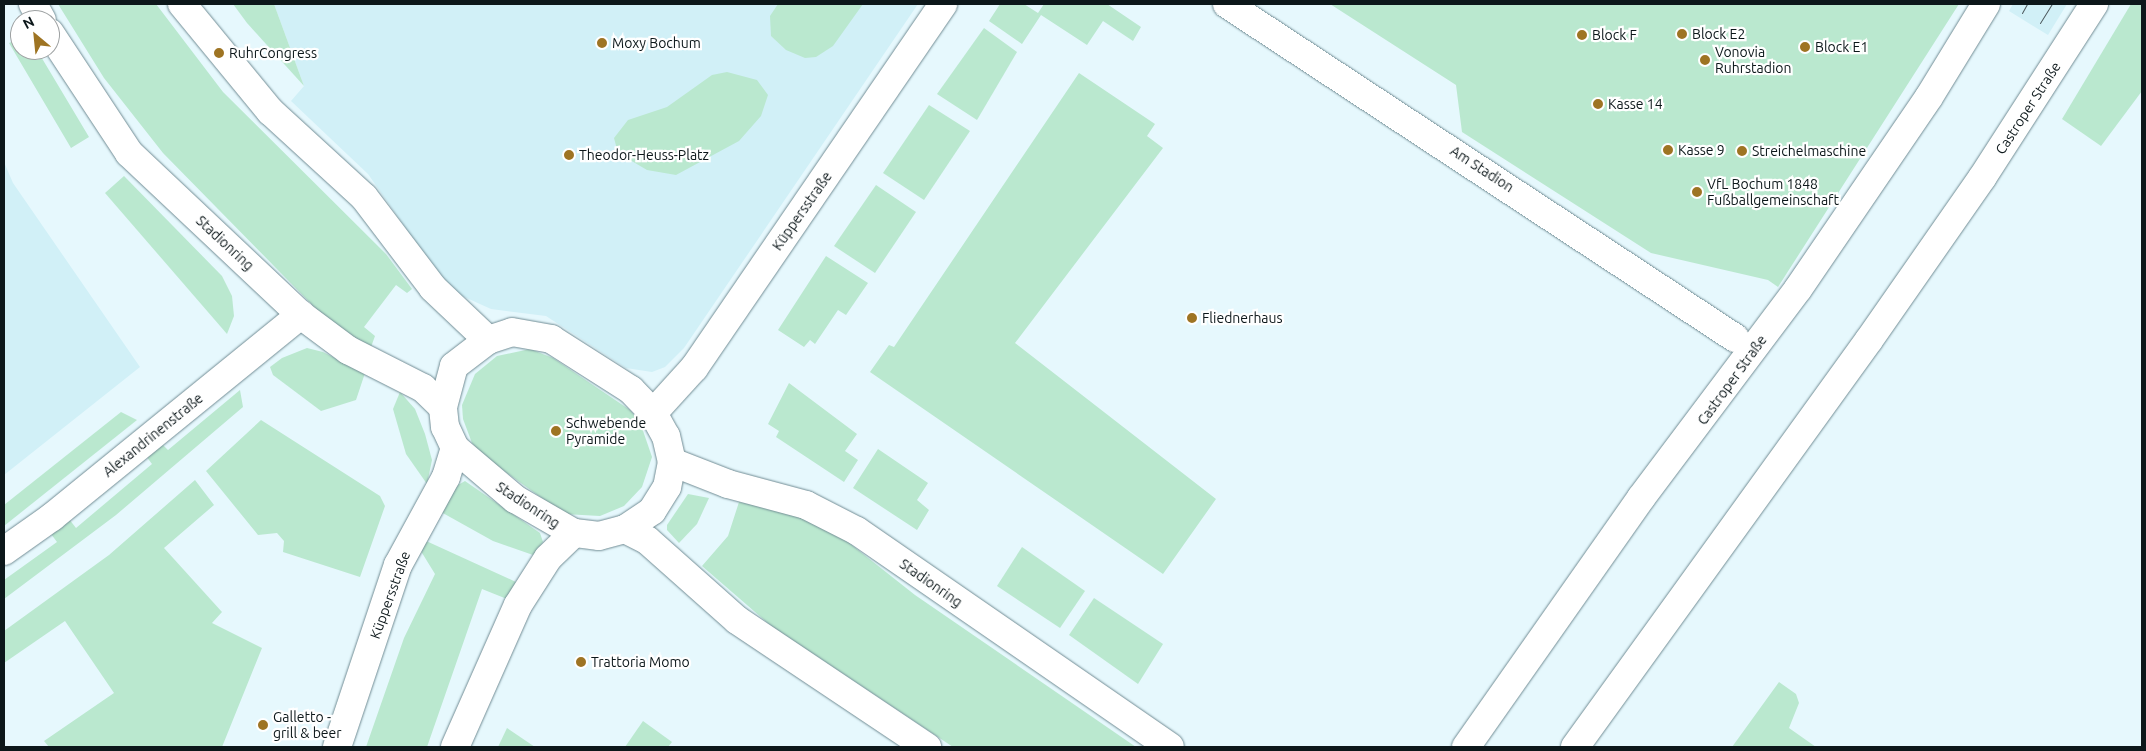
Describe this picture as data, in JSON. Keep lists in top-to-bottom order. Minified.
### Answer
{"streets":{"main road":["Castroper Straße","Am Stadion","Küppersstraße","Stadionring","Alexandrinenstraße"]},"crossings":[["Küppersstraße","Stadionring"],["Stadionring","Alexandrinenstraße"]],"places":["Block E2","Block F","Moxy Bochum","Block E1","RuhrCongress","Vonovia Ruhrstadion","Kasse 14","Kasse 9","Streichelmaschine","Theodor-Heuss-Platz","VfL Bochum 1848 Fußballgemeinschaft","Fliednerhaus","Schwebende Pyramide","Trattoria Momo","Galletto - grill & beer"],"north":"top left"}
